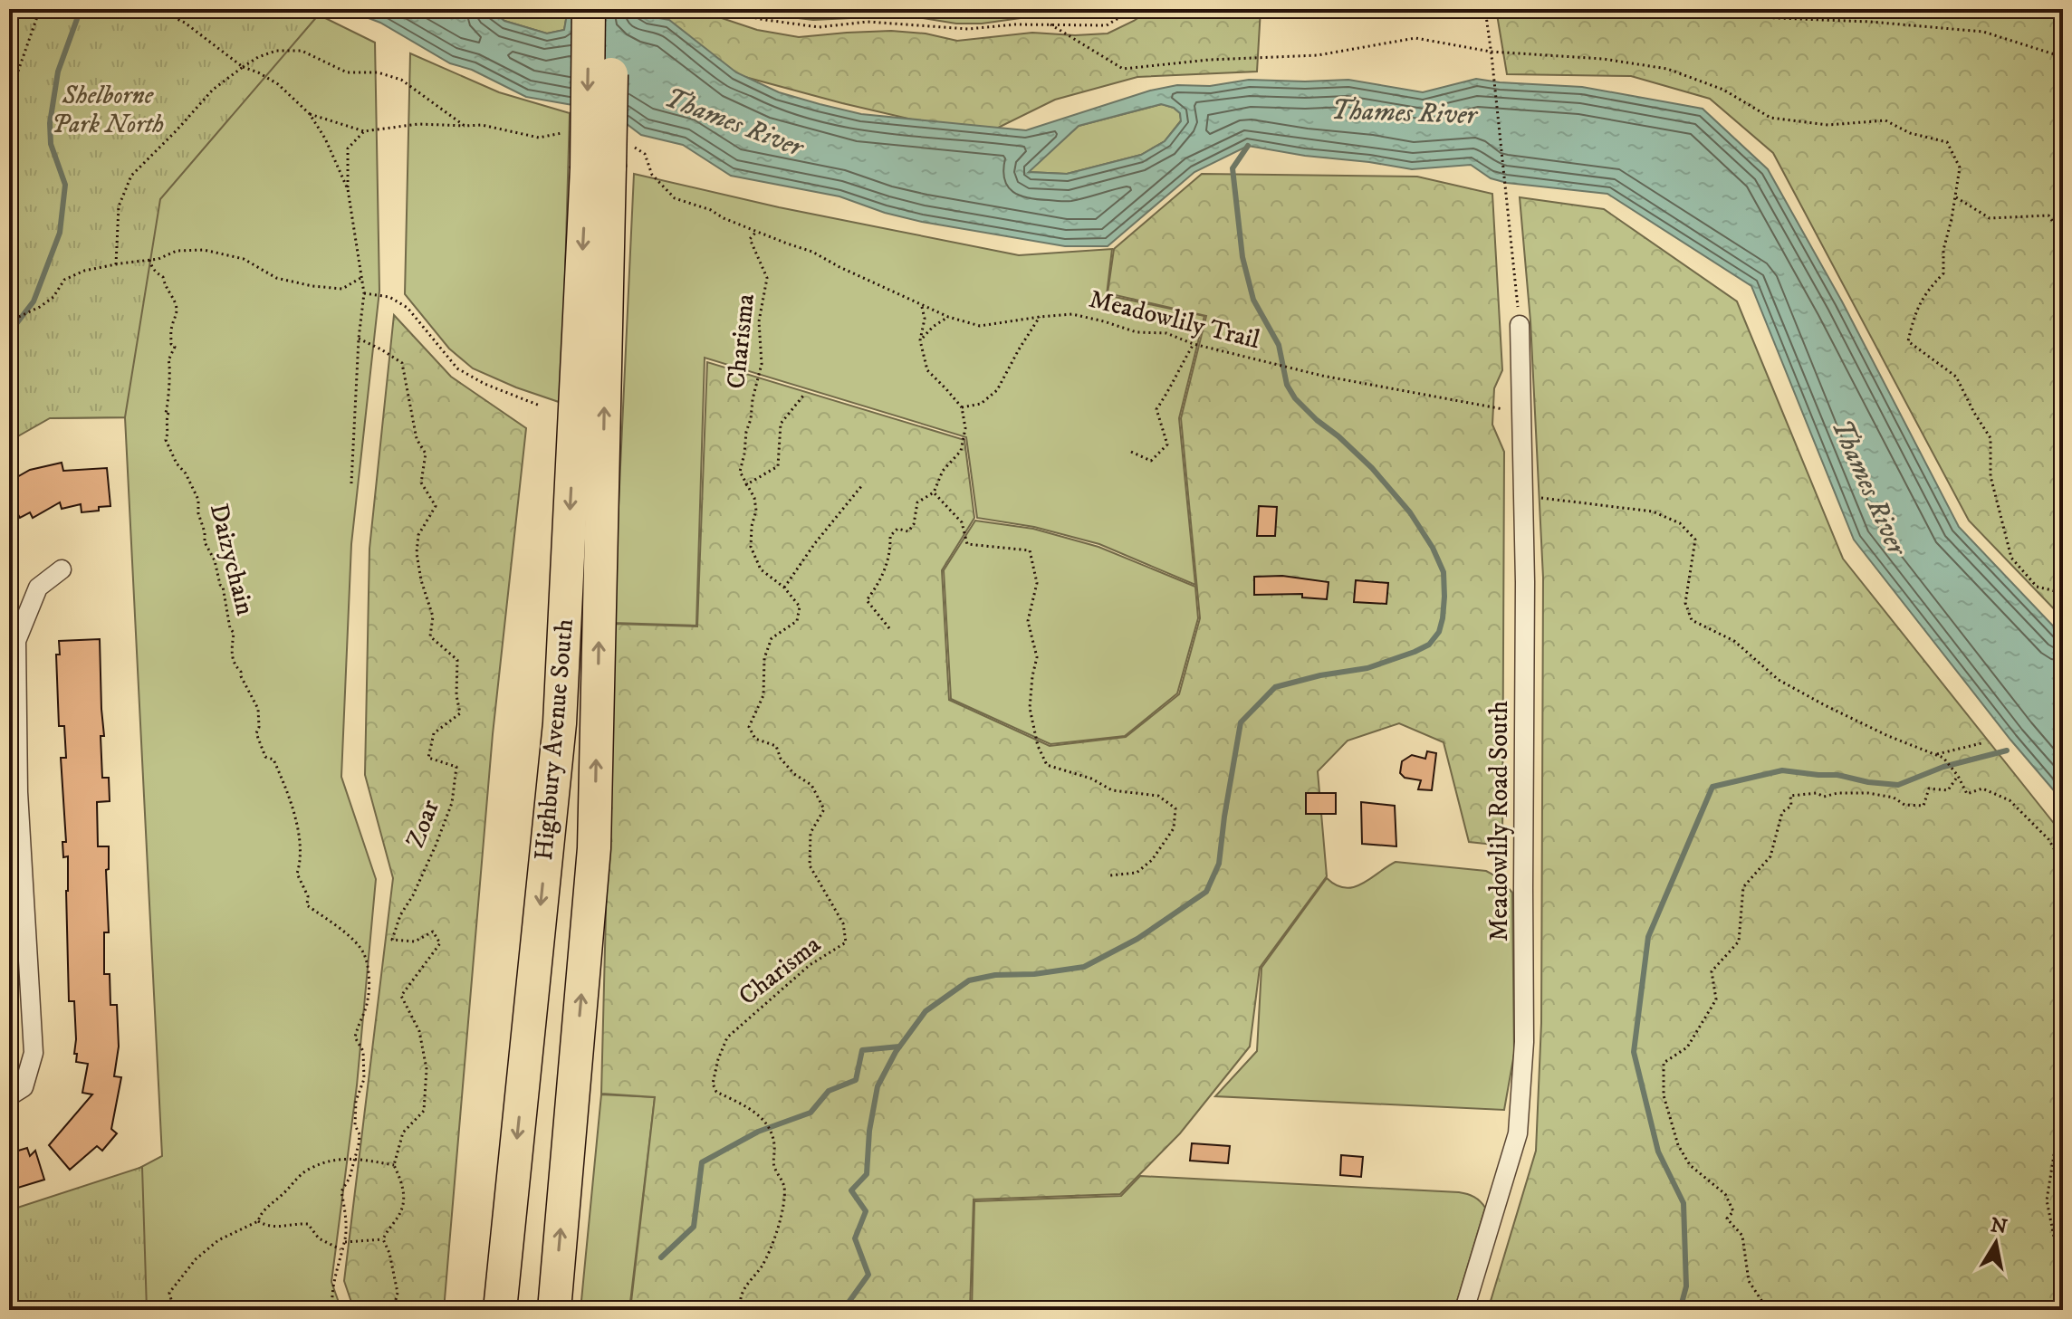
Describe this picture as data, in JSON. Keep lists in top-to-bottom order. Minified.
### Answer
{"streets":{"highway":["Highbury Avenue South"],"street":["Meadowlily Road South"],"path":["Meadowlily Trail","Charisma","Daizychain","Zoar"]},"crossings":[["Meadowlily Trail","Charisma"],["Meadowlily Trail","Highbury Avenue South"],["Meadowlily Trail","Meadowlily Road South"]],"water":["Thames River"],"parks":["Shelborne Park North"],"north":"top"}
